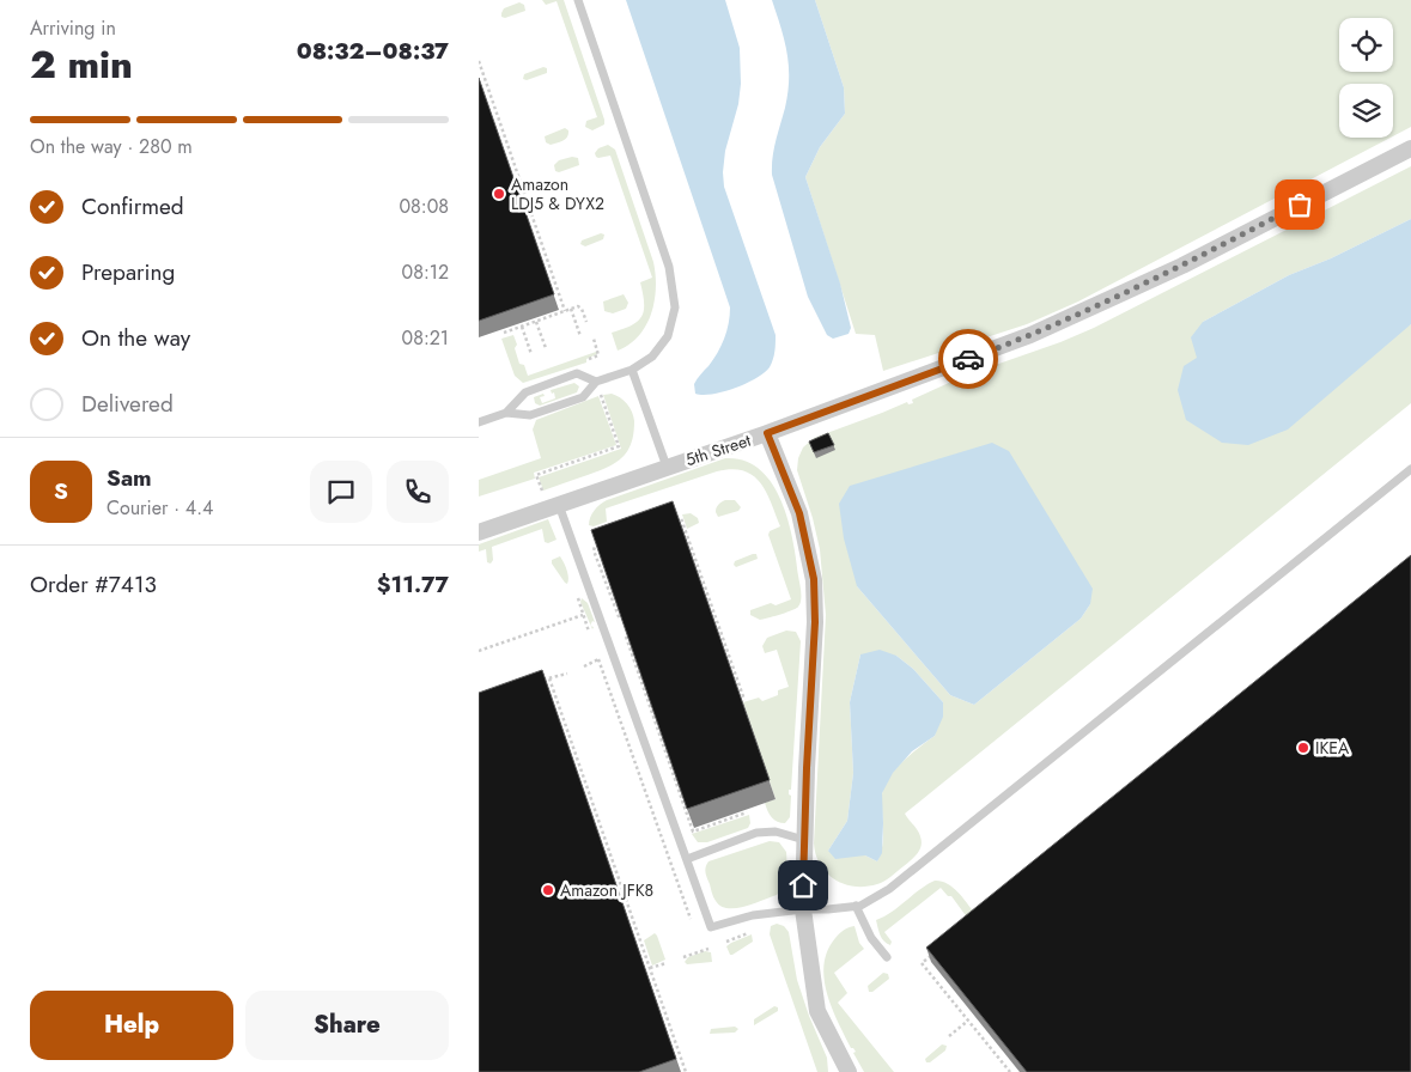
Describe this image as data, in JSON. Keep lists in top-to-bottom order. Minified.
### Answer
{"streets":{"street":["5th Street"]},"places":["Amazon LDJ5 & DYX2","IKEA","Amazon JFK8"],"page":{"heading":["2 min","Arriving in","08:32–08:37"],"panel":["Sam","Courier · 4.4","Order #7413","$11.77"],"bar":"On the way · 280 m","list":[["Confirmed","08:08"],["Preparing","08:12"],["On the way","08:21"],"Delivered"],"round":"S","buttons":["Help","Share"]}}
